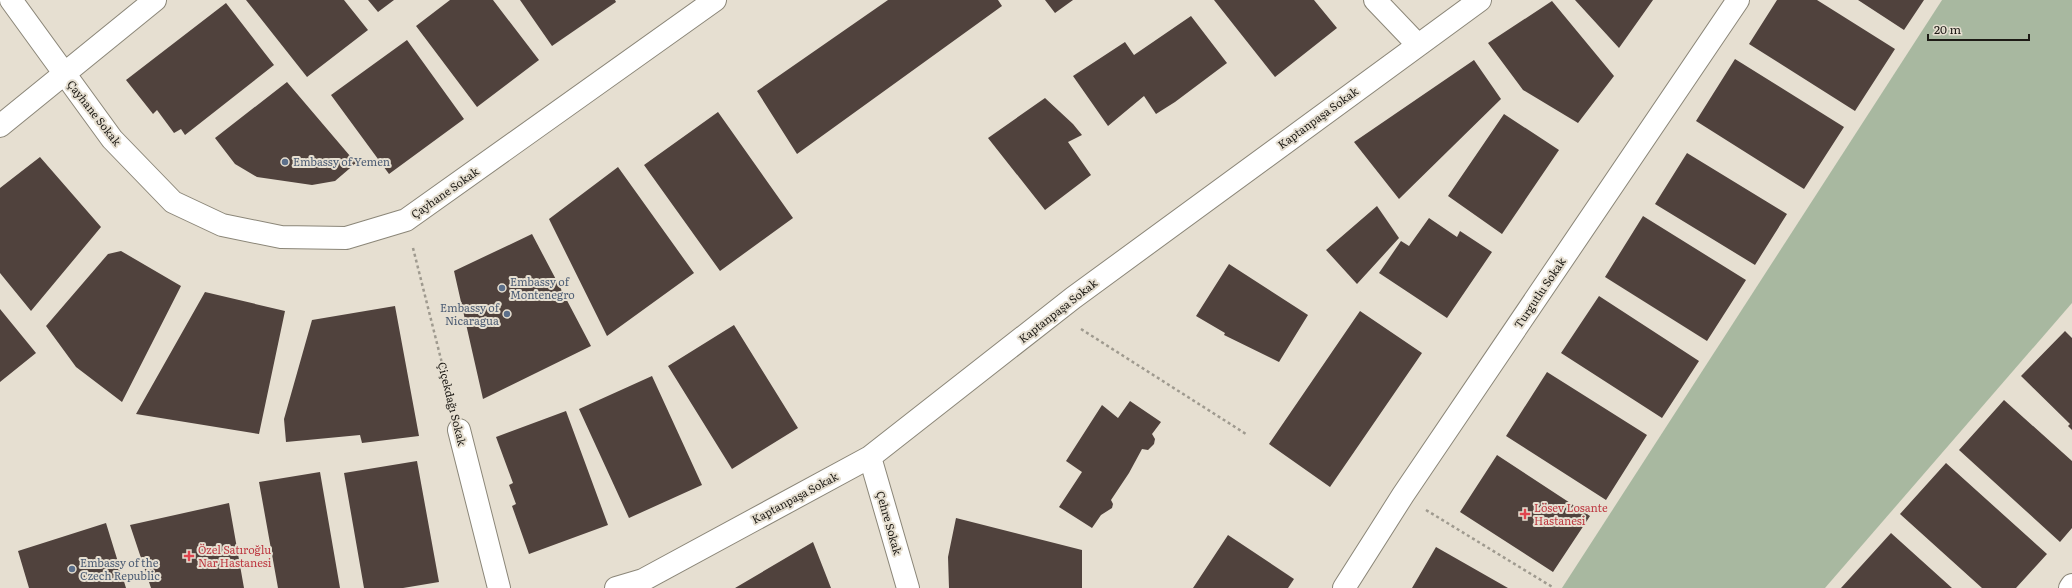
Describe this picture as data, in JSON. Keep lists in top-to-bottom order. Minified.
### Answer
{"streets":{"street":["Çayhane Sokak","Kaptanpaşa Sokak","Turgutlu Sokak","Çiçekdağı Sokak","Çehre Sokak"]},"crossings":[["Çayhane Sokak","Çiçekdağı Sokak"],["Kaptanpaşa Sokak","Çehre Sokak"]],"places":{"other":["Embassy of Yemen","Embassy of Montenegro","Embassy of Nicaragua","Embassy of the Czech Republic"],"health":["Lösev Losante Hastanesi","Özel Satıroğlu Nar Hastanesi"]},"scale_bar":"20 m"}
